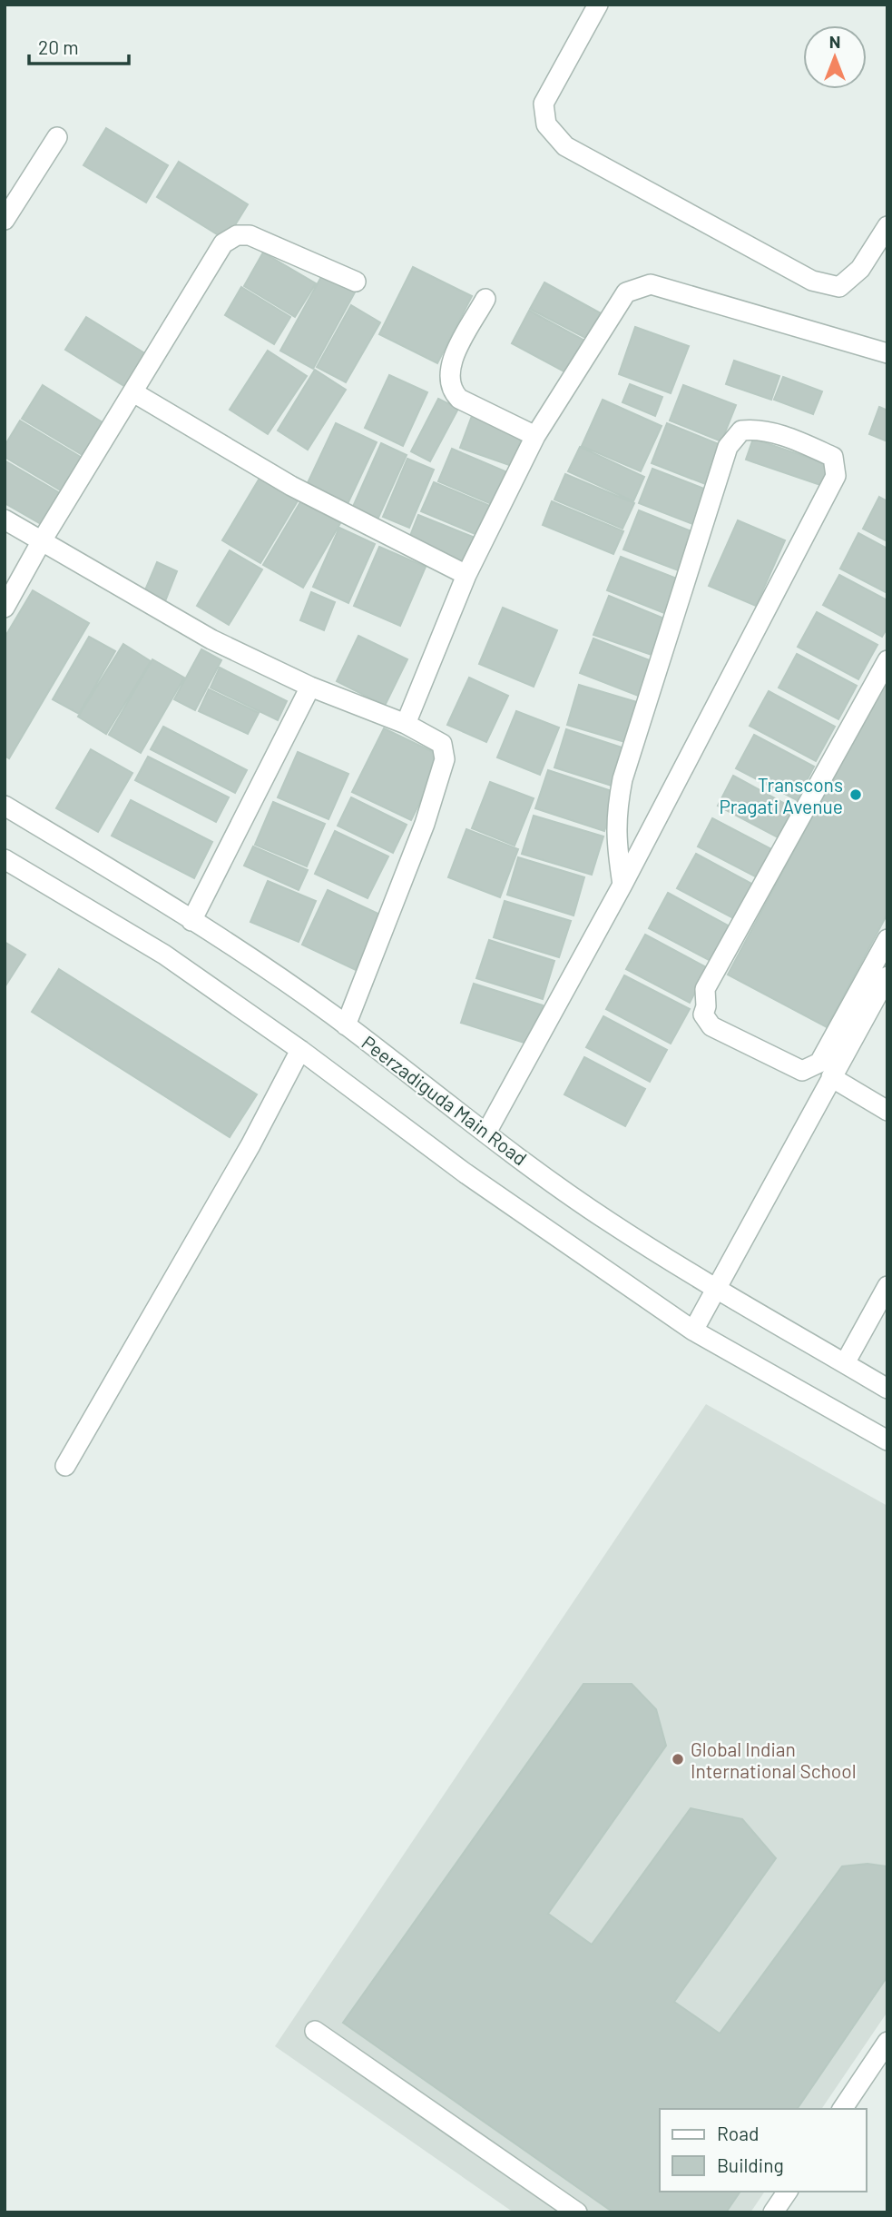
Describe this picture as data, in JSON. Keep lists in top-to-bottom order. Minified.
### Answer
{"streets":{"street":["Peerzadiguda Main Road"]},"places":["Transcons Pragati Avenue","Global Indian International School"],"legend":["Road","Building"],"scale_bar":"20 m","north":"top"}
